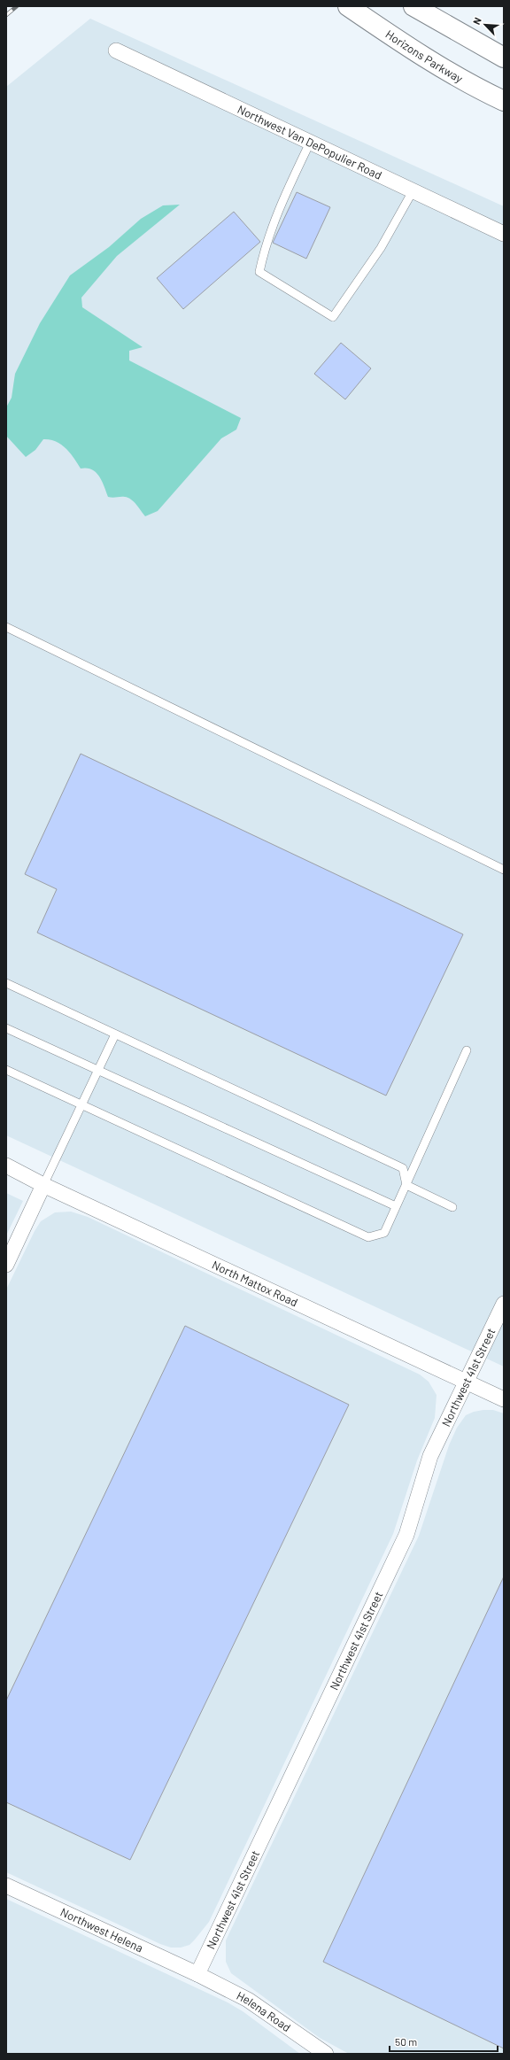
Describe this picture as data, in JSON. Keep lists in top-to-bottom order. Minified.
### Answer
{"streets":{"main road":["Horizons Parkway"],"street":["Northwest Van DePopulier Road","North Mattox Road","Northwest 41st Street","Northwest Helena","Helena Road"]},"crossings":[["North Mattox Road","Northwest 41st Street"],["Northwest 41st Street","Northwest Helena"],["Northwest 41st Street","Helena Road"],["Northwest Helena","Helena Road"]],"scale_bar":"50 m","north":"top left"}
